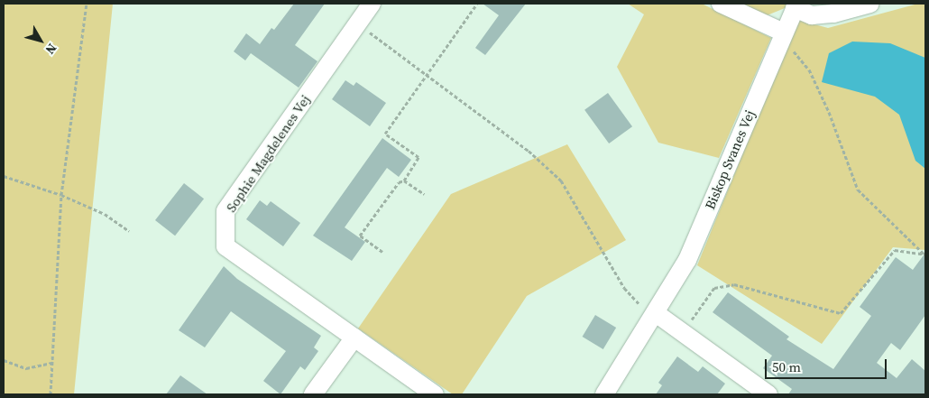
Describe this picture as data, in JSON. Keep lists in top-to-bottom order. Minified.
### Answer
{"streets":{"street":["Sophie Magdelenes Vej","Biskop Svanes Vej"]},"scale_bar":"50 m","north":"bottom right"}
